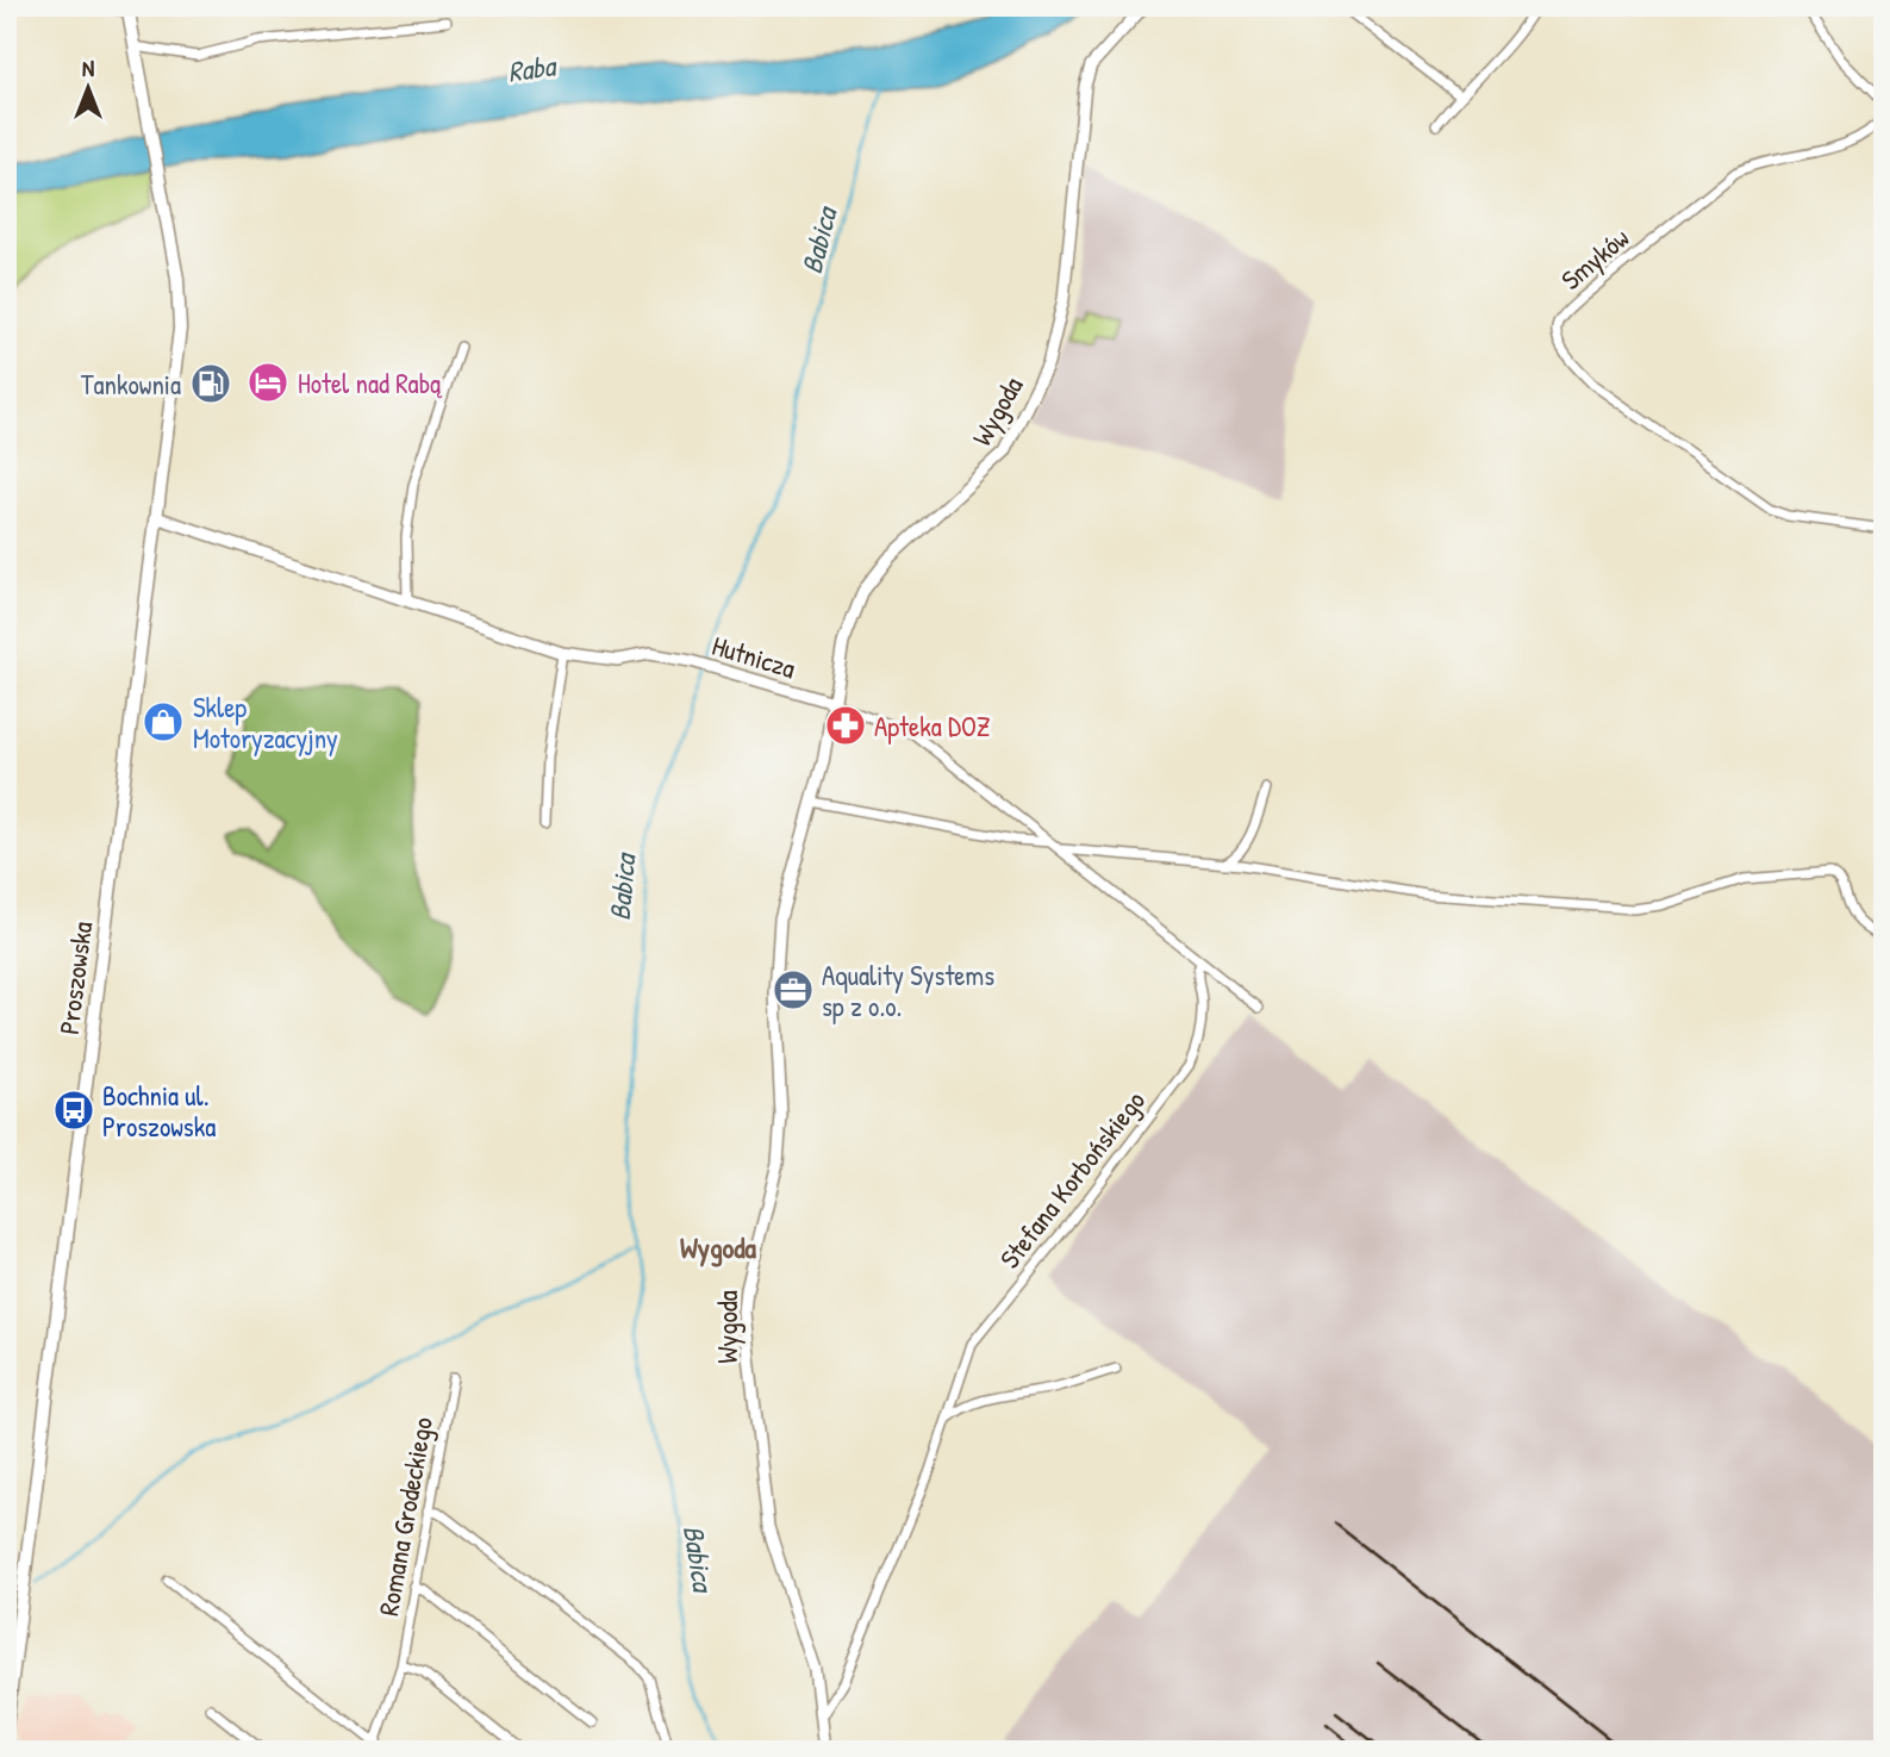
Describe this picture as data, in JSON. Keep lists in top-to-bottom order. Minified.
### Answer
{"streets":{"main road":["Proszowska"],"street":["Smyków","Wygoda","Hutnicza","Stefana Korbońskiego","Romana Grodeckiego"]},"crossings":[["Wygoda","Hutnicza"],["Wygoda","Stefana Korbońskiego"],["Hutnicza","Proszowska"],["Hutnicza","Stefana Korbońskiego"]],"districts":["Wygoda"],"water":["Raba","Babica"],"places":{"hotel":["Hotel nad Rabą"],"fuel station":["Tankownia"],"shop":["Sklep Motoryzacyjny"],"pharmacy":["Apteka DOZ"],"office":["Aquality Systems sp z o.o."],"bus stop":["Bochnia ul. Proszowska"]},"north":"top"}
